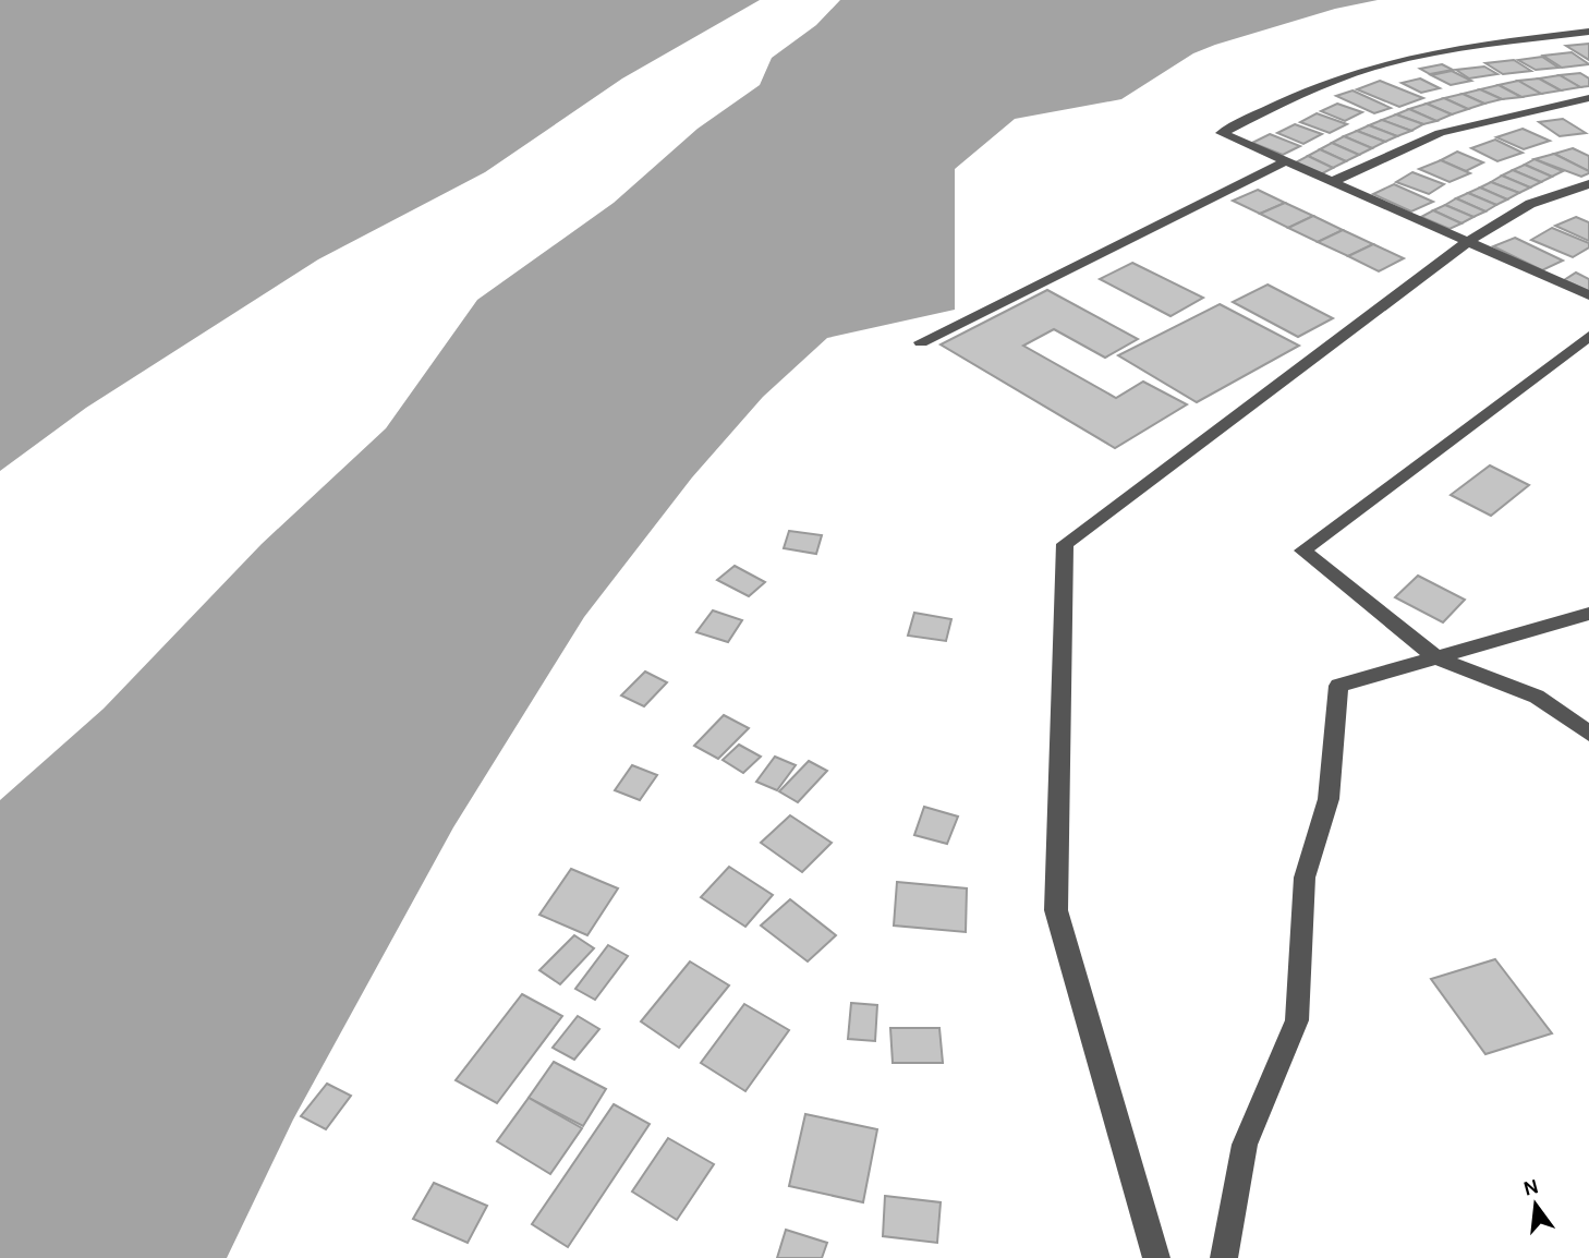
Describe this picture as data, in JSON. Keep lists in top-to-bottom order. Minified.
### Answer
{"north":"top"}
